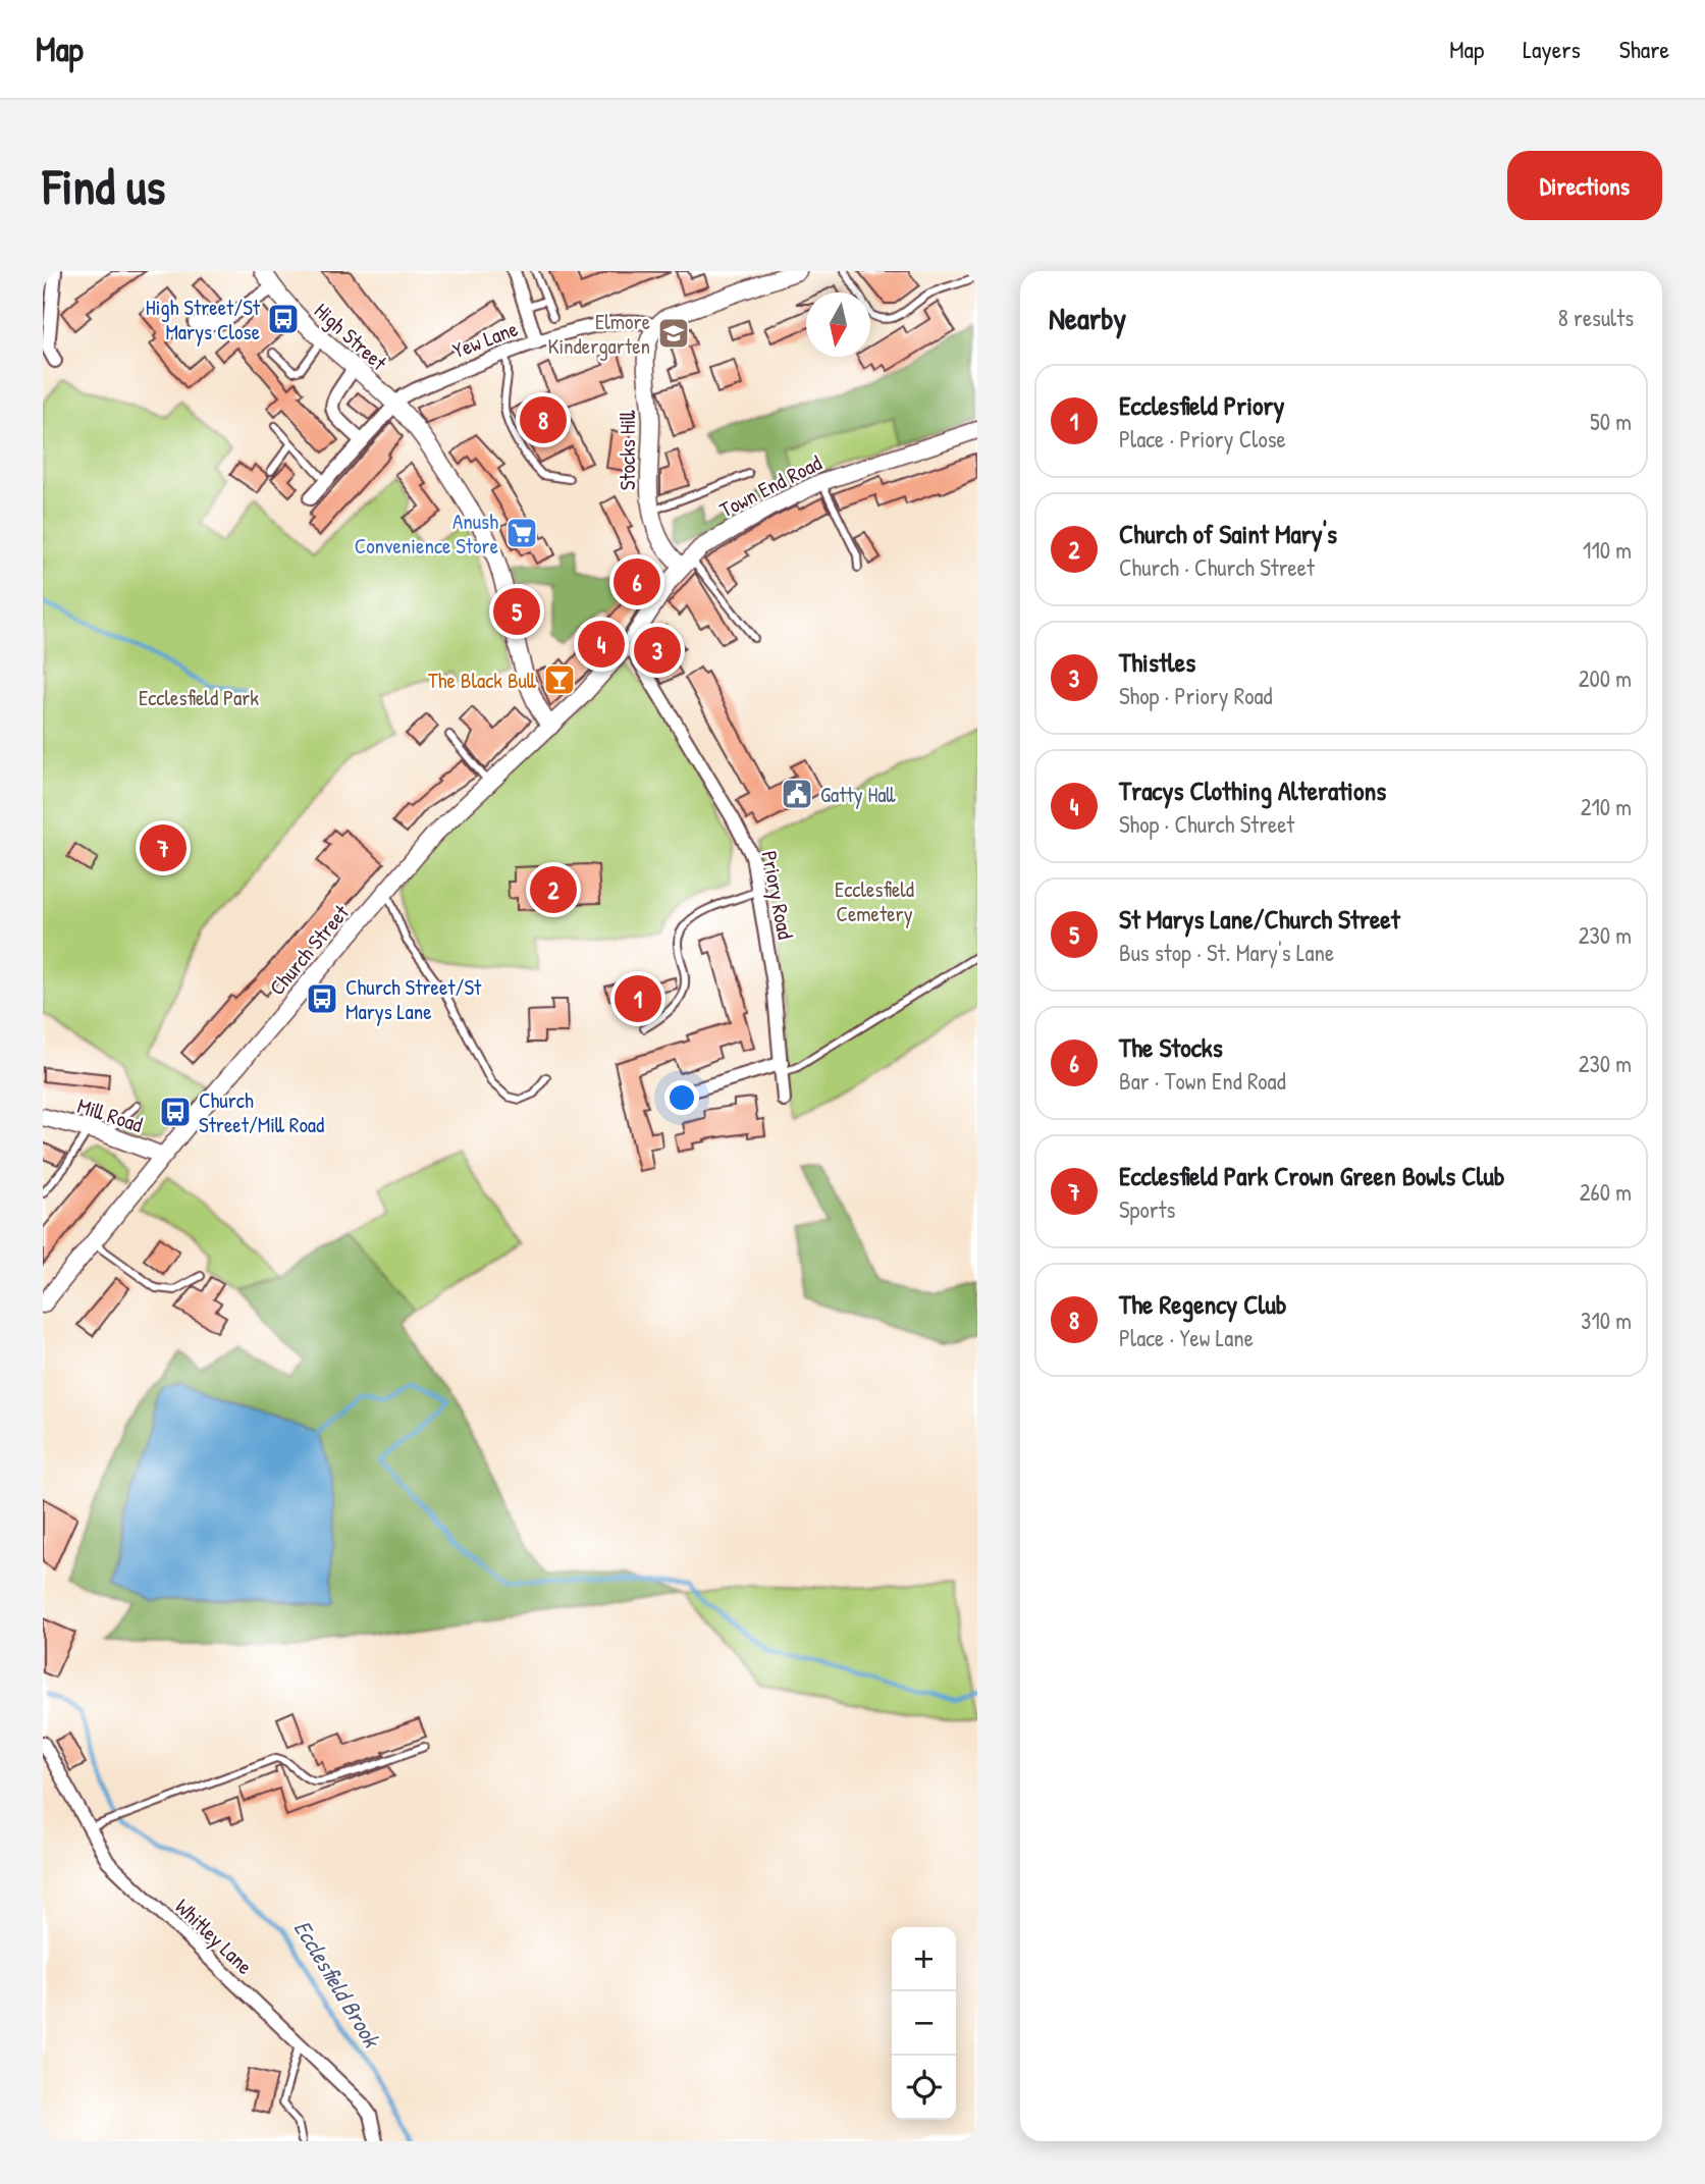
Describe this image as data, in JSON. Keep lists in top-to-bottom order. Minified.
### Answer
{"streets":{"main road":["High Street","Stocks Hill","Town End Road","Church Street","Mill Road"],"street":["Yew Lane","Priory Road","Whitley Lane"]},"crossings":[["High Street","Yew Lane"],["High Street","Church Street"],["Yew Lane","Stocks Hill"],["Stocks Hill","Town End Road"],["Town End Road","Priory Road"],["Town End Road","Church Street"],["Priory Road","Church Street"],["Church Street","Mill Road"]],"water":["Ecclesfield Brook"],"parks":["Ecclesfield Park","Ecclesfield Cemetery"],"places":{"bus stop":["High Street/St Marys Close","Church Street/St Marys Lane","Church Street/Mill Road"],"school or university":["Elmore Kindergarten"],"supermarket":["Anush Convenience Store"],"bar":["The Black Bull"],"public building":["Gatty Hall"]},"north":"bottom","page":{"header":"Map","nav":["Map","Layers","Share"],"buttons":"Directions","title":"Find us","heading":["Nearby","8 results"],"list":[{"mark":"1","name":"Ecclesfield Priory","note":"Place · Priory Close","value":"50 m"},{"mark":"2","name":"Church of Saint Mary's","note":"Church · Church Street","value":"110 m"},{"mark":"3","name":"Thistles","note":"Shop · Priory Road","value":"200 m"},{"mark":"4","name":"Tracys Clothing Alterations","note":"Shop · Church Street","value":"210 m"},{"mark":"5","name":"St Marys Lane/Church Street","note":"Bus stop · St. Mary's Lane","value":"230 m"},{"mark":"6","name":"The Stocks","note":"Bar · Town End Road","value":"230 m"},{"mark":"7","name":"Ecclesfield Park Crown Green Bowls Club","note":"Sports","value":"260 m"},{"mark":"8","name":"The Regency Club","note":"Place · Yew Lane","value":"310 m"}],"pins":["8","6","5","4","3","7","2","1"],"map_buttons":["+","−"]}}
